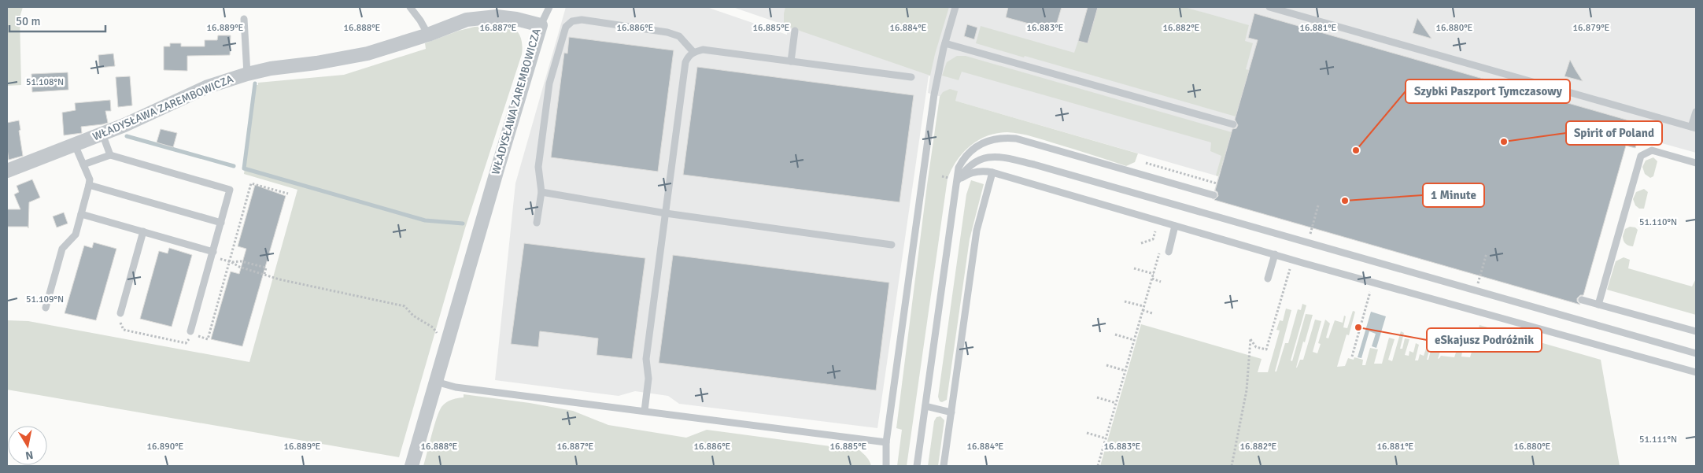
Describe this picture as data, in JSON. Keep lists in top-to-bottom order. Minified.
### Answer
{"streets":{"street":["WŁADYSŁAWA ZAREMBOWICZA"]},"places":["Spirit of Poland","Szybki Paszport Tymczasowy","1 Minute","eSkajusz Podróżnik"],"scale_bar":"50 m","north":"bottom","coordinates":["16.889°E","16.888°E","16.887°E","16.886°E","16.883°E","16.882°E","16.881°E","16.880°E","16.879°E","16.885°E","16.884°E","51.108°N","51.110°N","51.109°N","51.111°N","16.890°E"]}
